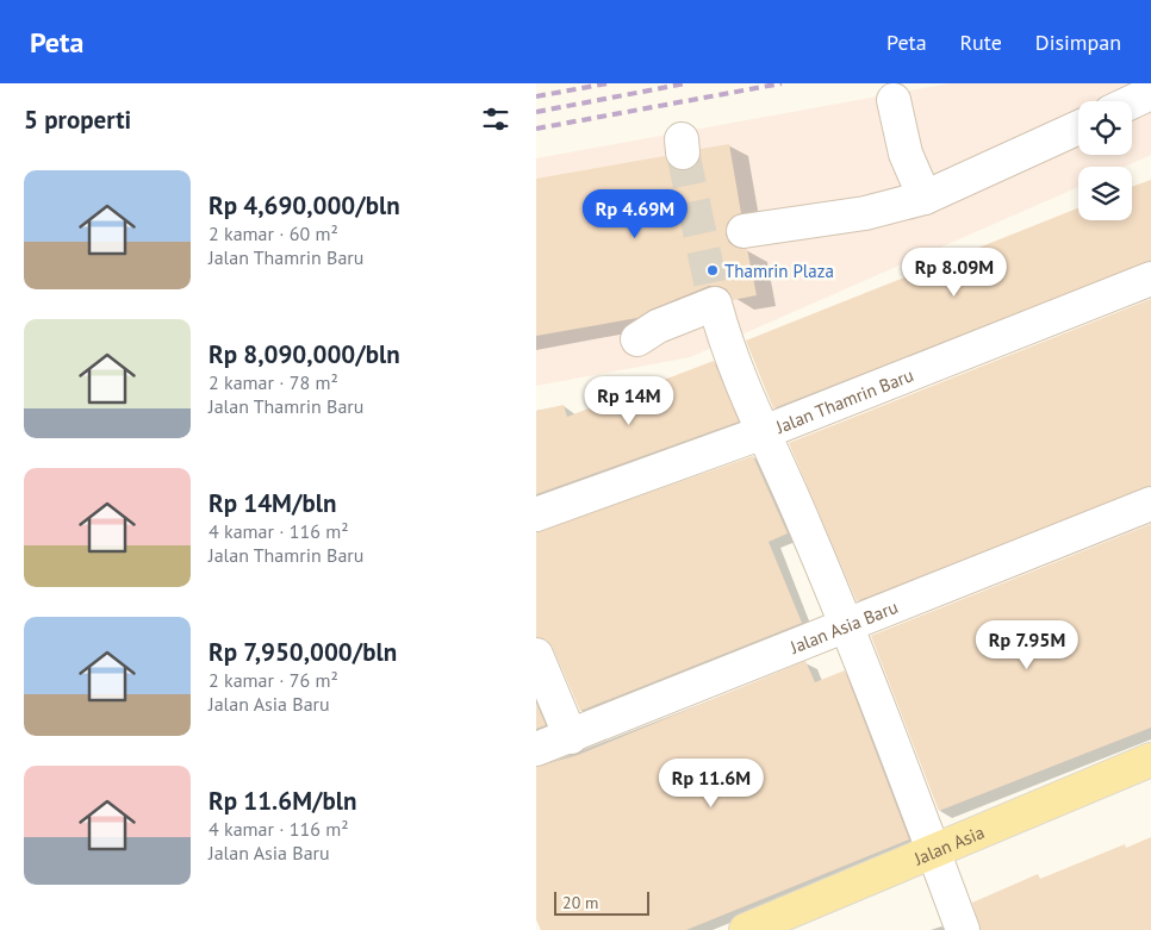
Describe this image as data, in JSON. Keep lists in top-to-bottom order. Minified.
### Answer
{"streets":{"main road":["Jalan Asia"],"street":["Jalan Thamrin Baru","Jalan Asia Baru"]},"places":["Thamrin Plaza"],"scale_bar":"20 m","page":{"header":"Peta","nav":["Peta","Rute","Disimpan"],"heading":"5 properti","list":[{"name":"Rp 4,690,000/bln","note":"2 kamar · 60 m² · Jalan Thamrin Baru"},{"name":"Rp 8,090,000/bln","note":"2 kamar · 78 m² · Jalan Thamrin Baru"},{"name":"Rp 14M/bln","note":"4 kamar · 116 m² · Jalan Thamrin Baru"},{"name":"Rp 7,950,000/bln","note":"2 kamar · 76 m² · Jalan Asia Baru"},{"name":"Rp 11.6M/bln","note":"4 kamar · 116 m² · Jalan Asia Baru"}],"price":["Rp 4.69M","Rp 8.09M","Rp 14M","Rp 7.95M","Rp 11.6M"],"scale":"20 m"}}
